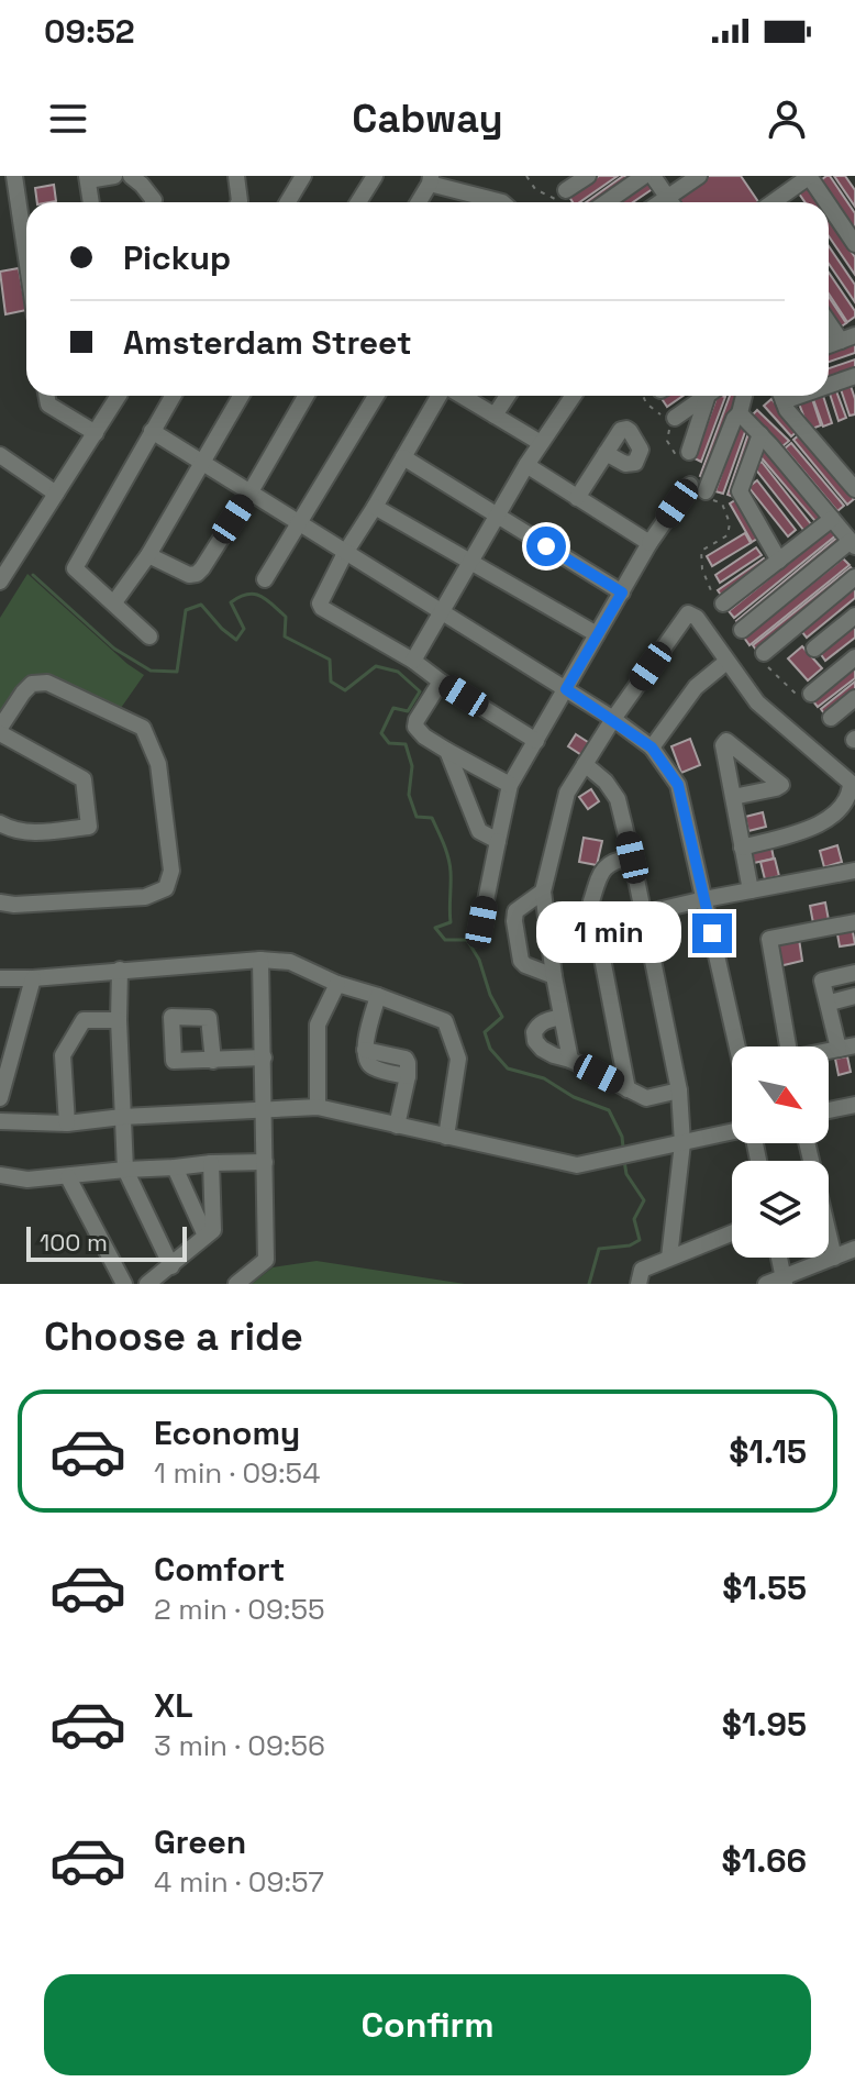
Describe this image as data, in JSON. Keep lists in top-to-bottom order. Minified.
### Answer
{"scale_bar":"100 m","north":"bottom right","page":{"status":"09:52","header":"Cabway","banner":["Pickup","Amsterdam Street"],"bubble":"1 min","scale":"100 m","heading":"Choose a ride","list":[{"name":"Economy","note":"1 min · 09:54","value":"$1.15"},{"name":"Comfort","note":"2 min · 09:55","value":"$1.55"},{"name":"XL","note":"3 min · 09:56","value":"$1.95"},{"name":"Green","note":"4 min · 09:57","value":"$1.66"}],"buttons":"Confirm"}}
